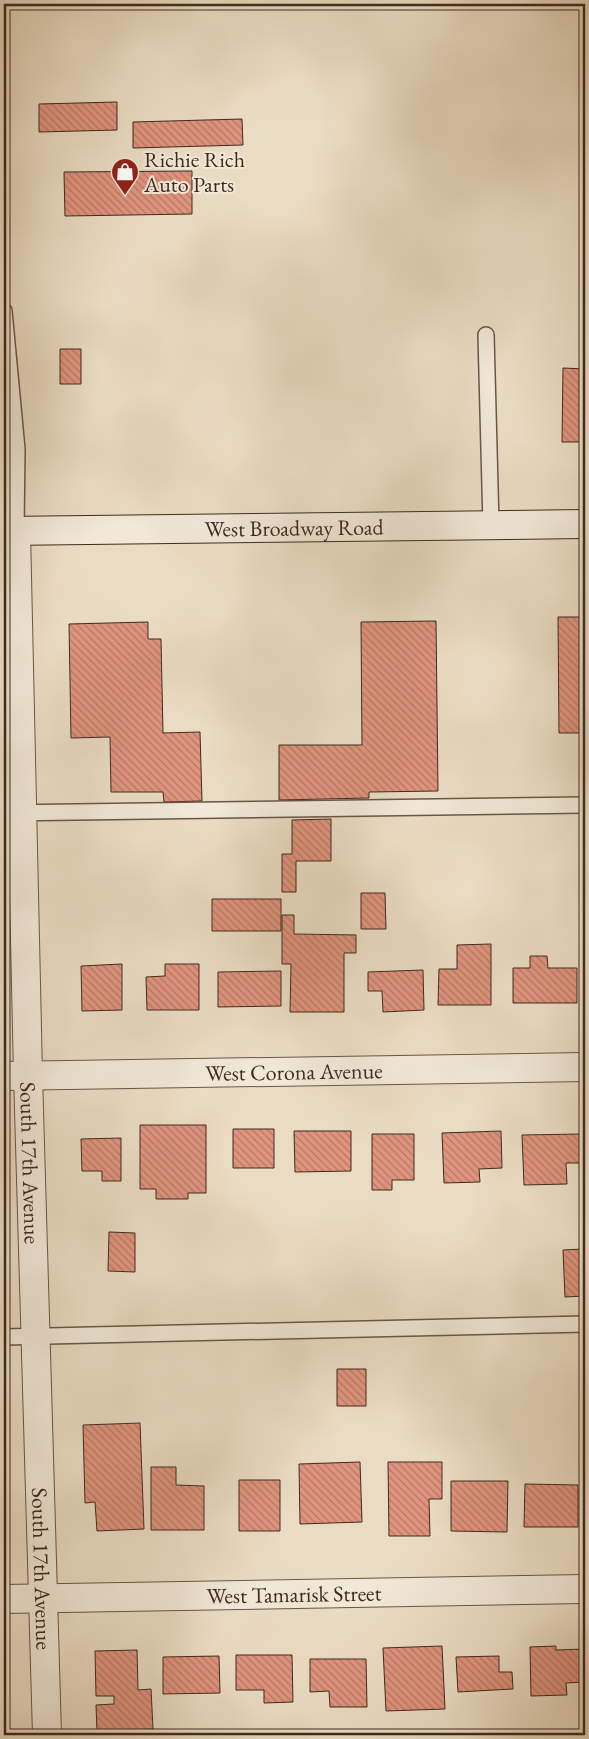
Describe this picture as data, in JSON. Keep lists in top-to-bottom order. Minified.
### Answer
{"streets":{"street":["West Broadway Road","West Corona Avenue","South 17th Avenue","West Tamarisk Street"]},"crossings":[["West Broadway Road","South 17th Avenue"],["West Corona Avenue","South 17th Avenue"],["South 17th Avenue","West Tamarisk Street"]],"places":{"shop":["Richie Rich Auto Parts"]}}
